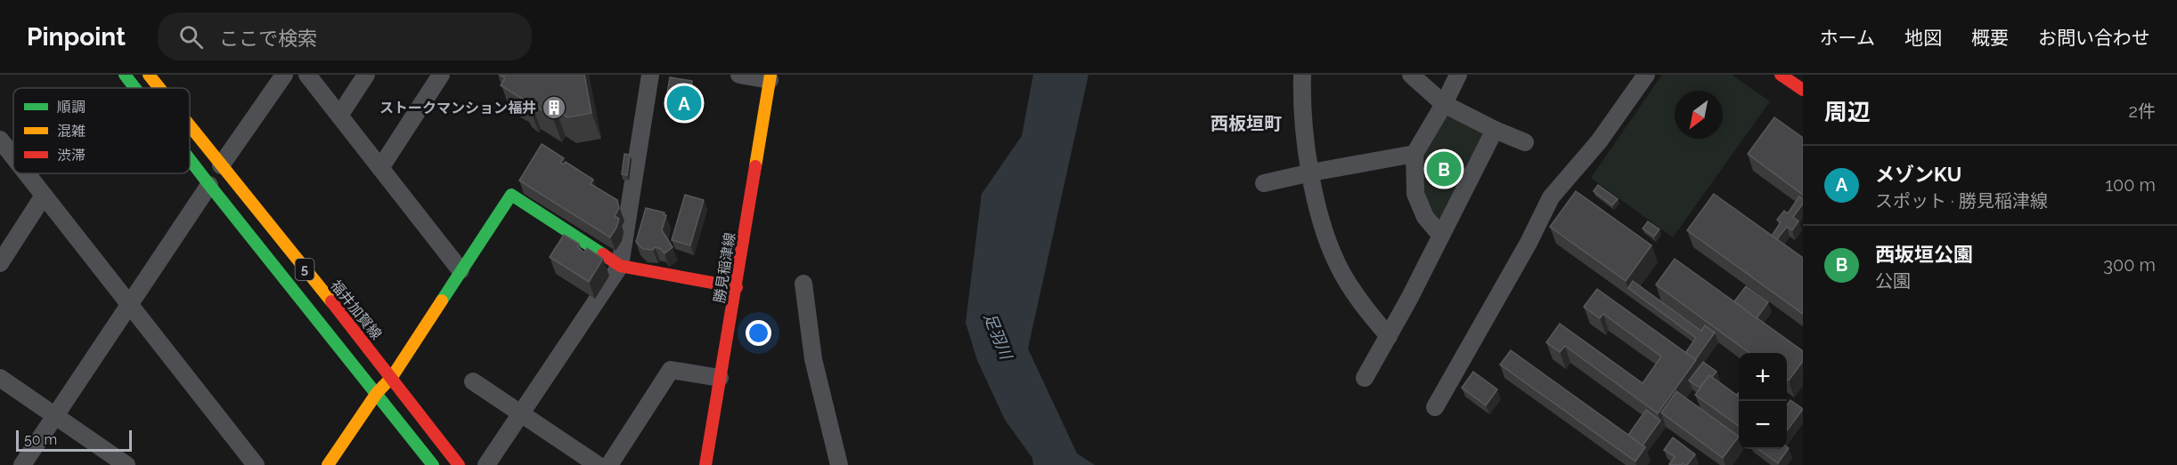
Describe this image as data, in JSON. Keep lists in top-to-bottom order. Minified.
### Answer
{"streets":{"main road":["勝見稲津線","5","福井加賀線"]},"districts":["西板垣町"],"water":["足羽川"],"places":{"building":["ストークマンション福井"]},"legend":["順調","混雑","渋滞"],"scale_bar":"50 m","north":"bottom left","page":{"header":"Pinpoint","search":"ここで検索","nav":["ホーム","地図","概要","お問い合わせ"],"heading":["周辺","2件"],"pins":["A","B"],"list":[{"mark":"A","name":"メゾンKU","note":"スポット · 勝見稲津線","value":"100 m"},{"mark":"B","name":"西坂垣公園","note":"公園","value":"300 m"}],"map_buttons":["+","−"],"scale":"50 m"}}
